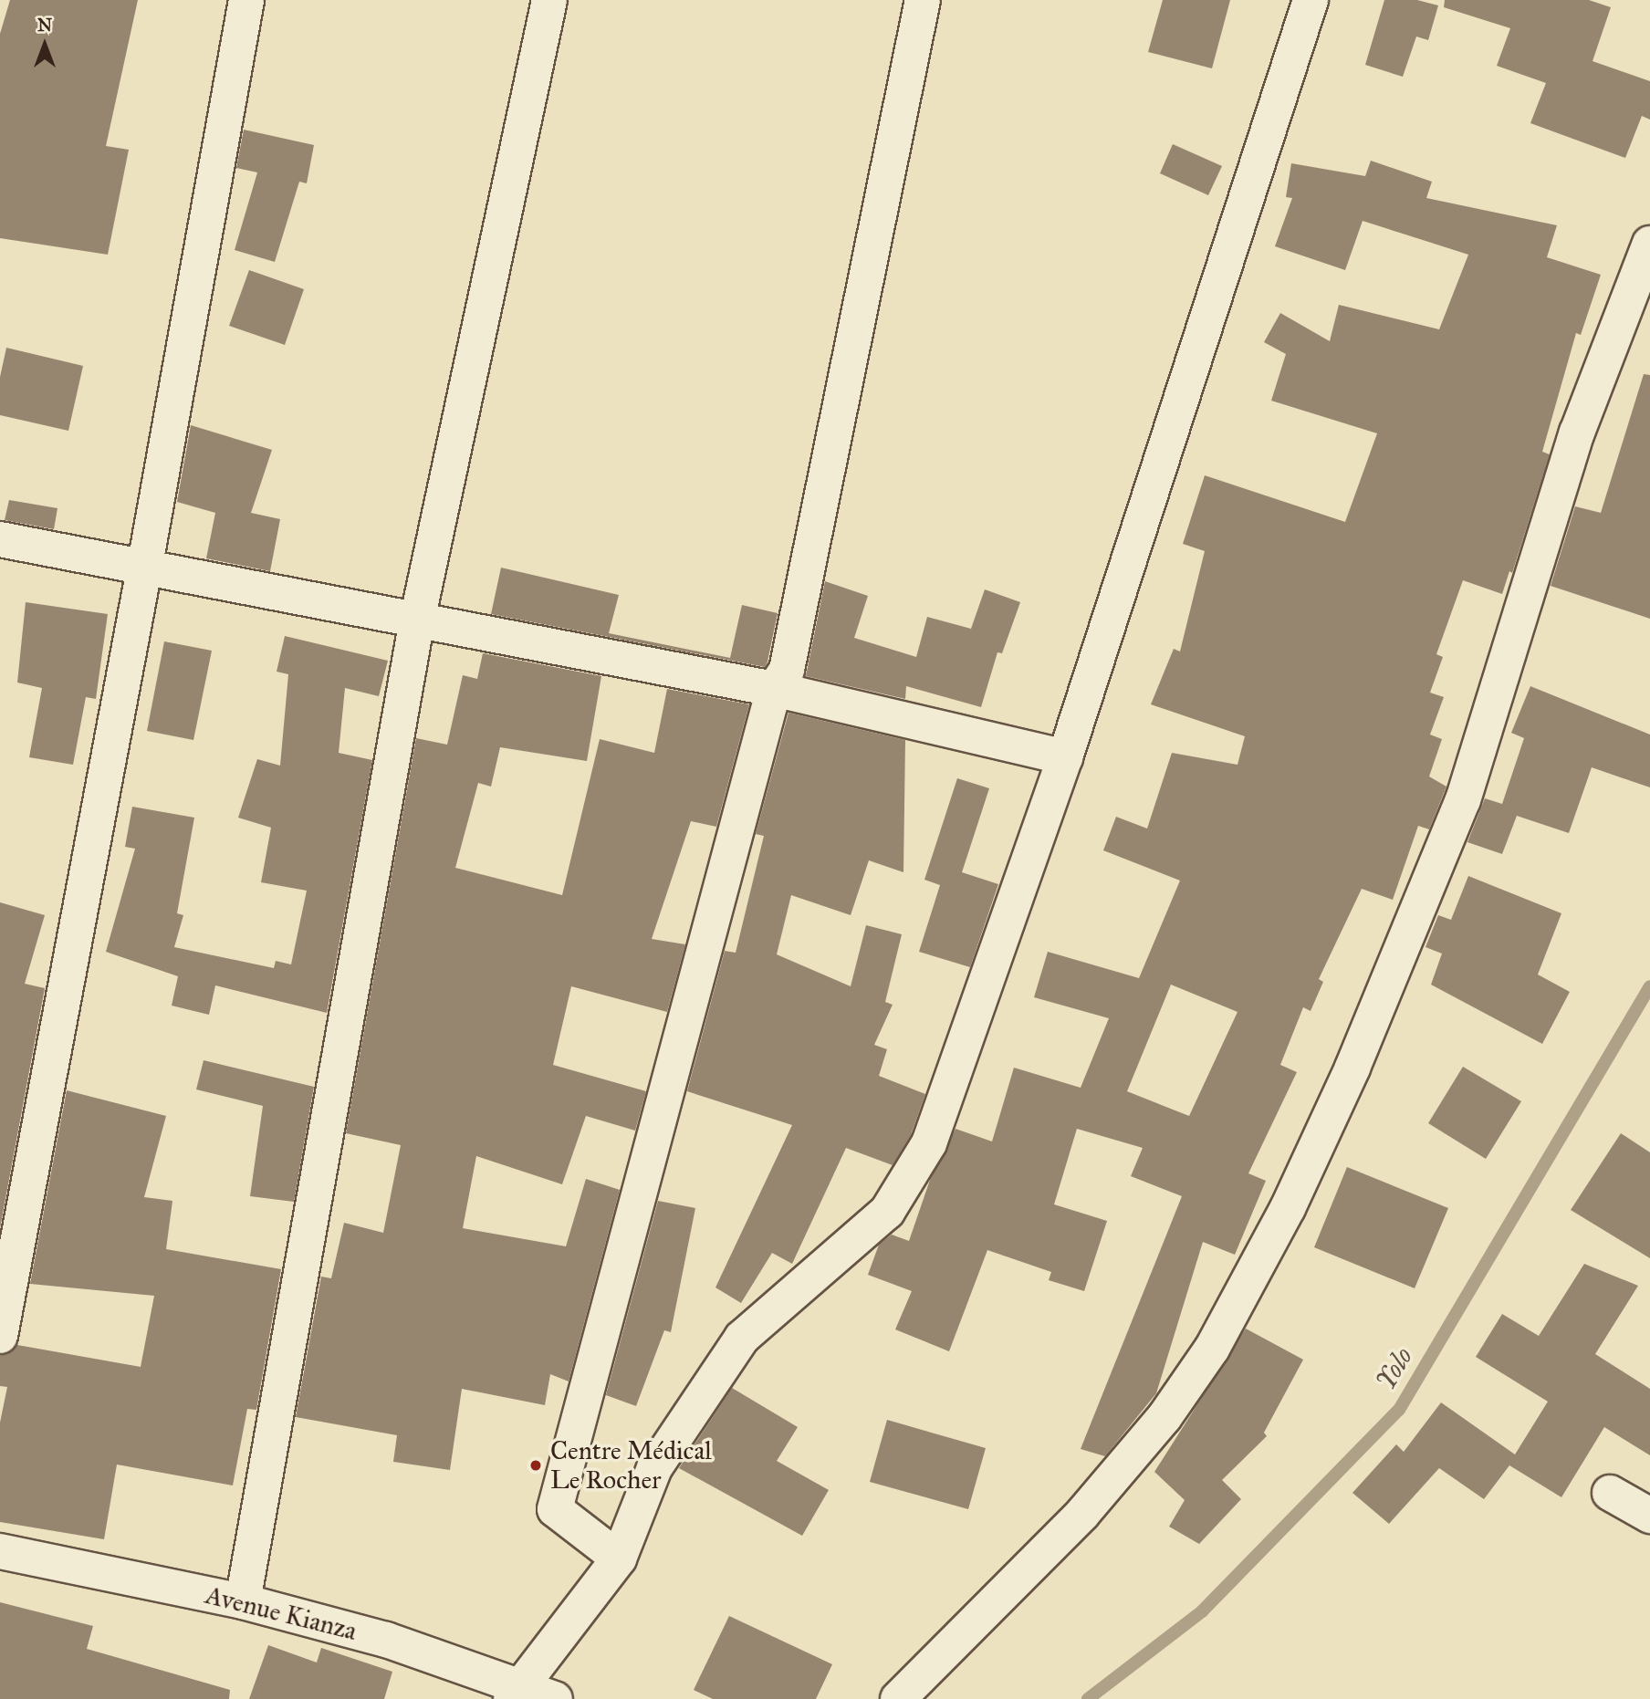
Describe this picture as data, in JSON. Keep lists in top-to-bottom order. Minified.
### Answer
{"streets":{"street":["Avenue Kianza"]},"water":["Yolo"],"places":["Centre Médical Le Rocher"],"north":"top"}
